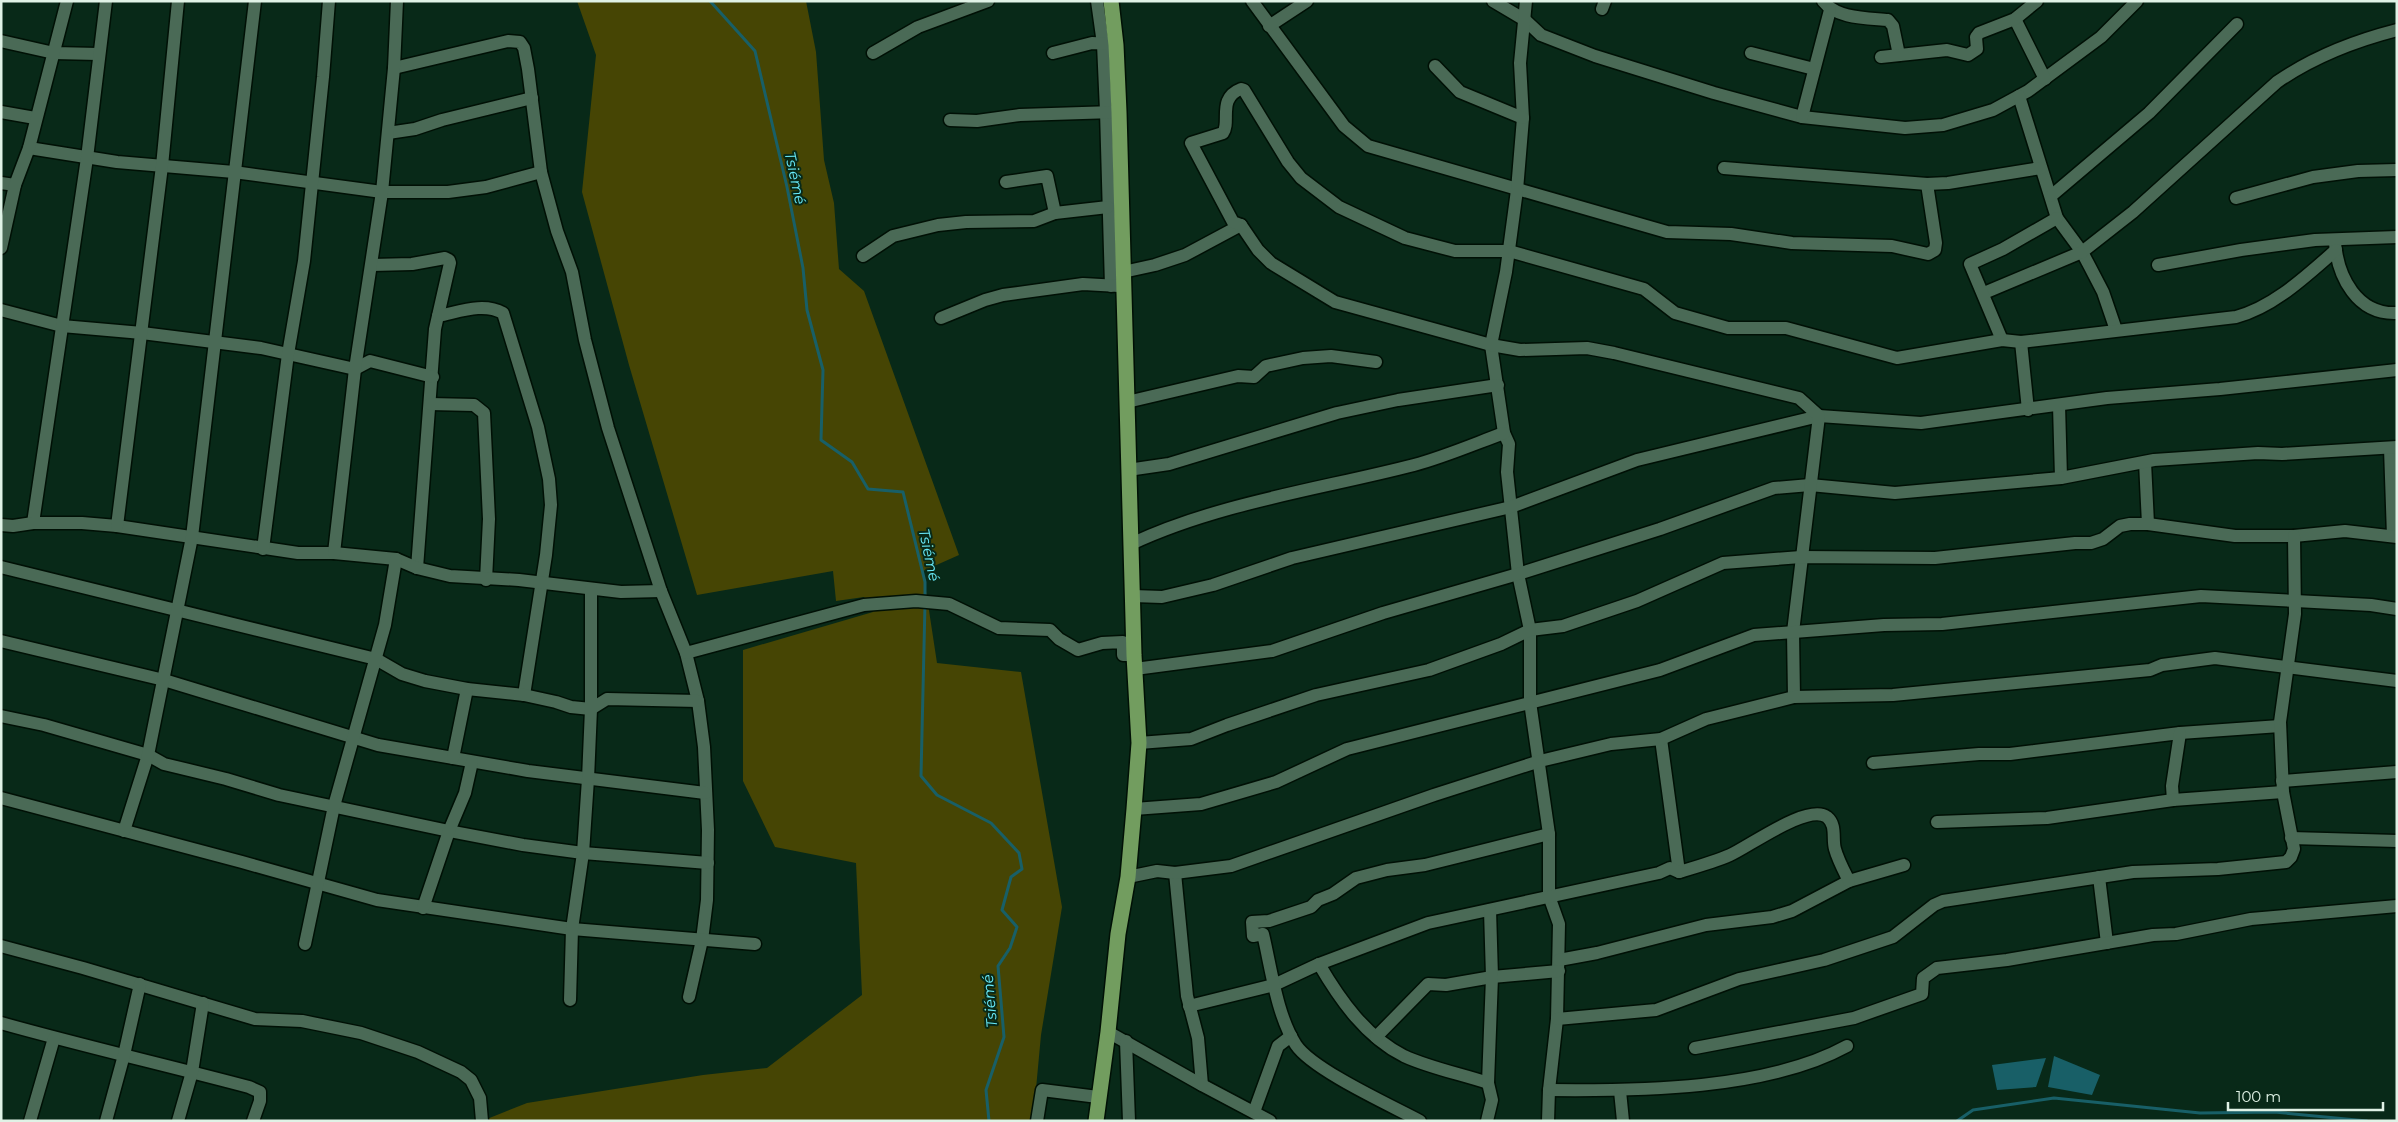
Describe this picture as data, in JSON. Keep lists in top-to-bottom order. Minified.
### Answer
{"water":["Tsiémé"],"scale_bar":"100 m"}
